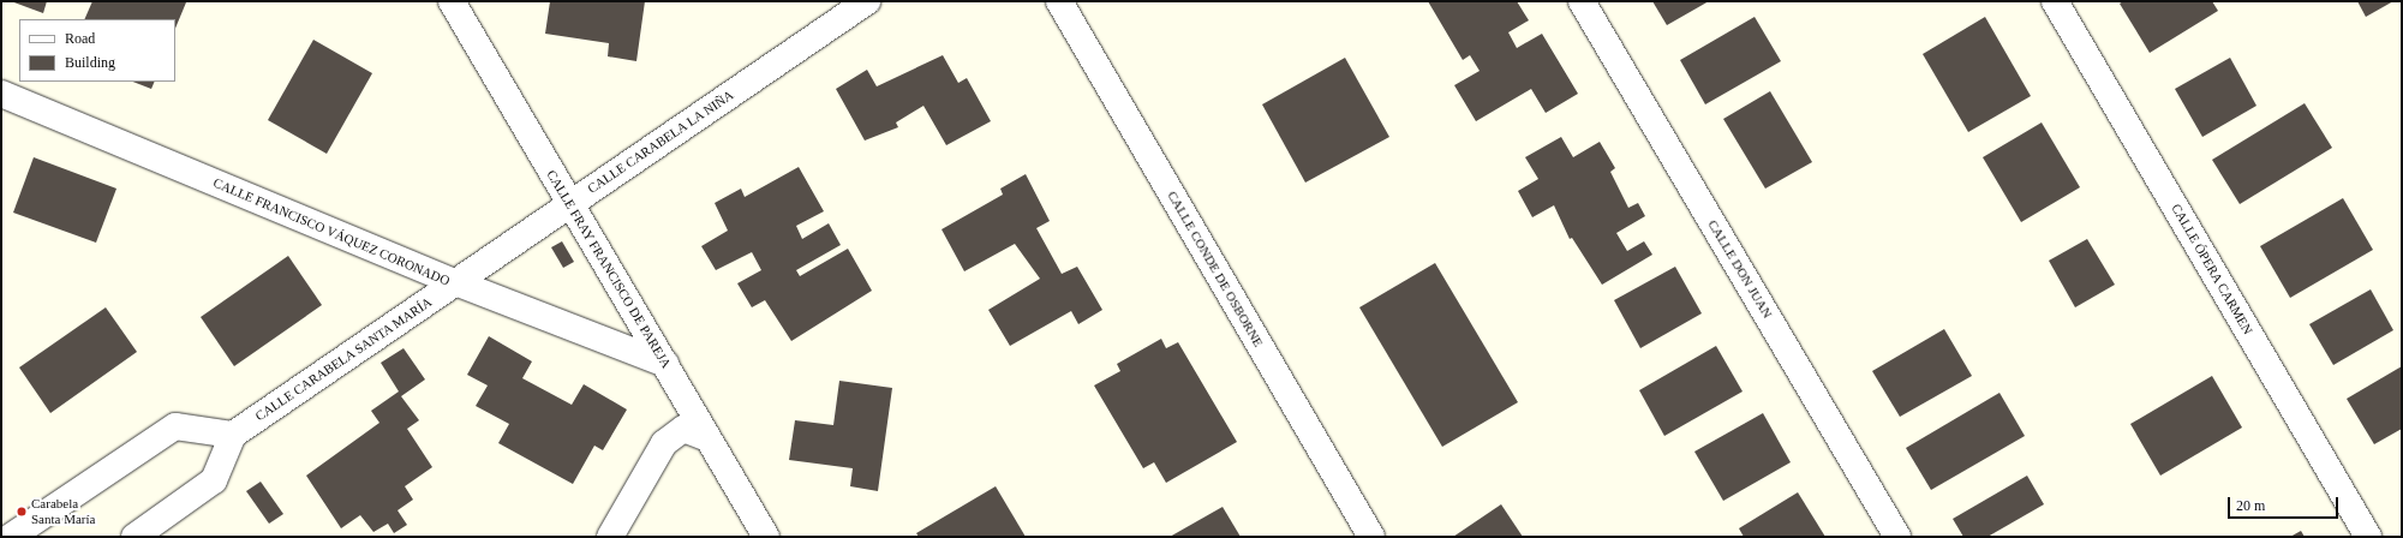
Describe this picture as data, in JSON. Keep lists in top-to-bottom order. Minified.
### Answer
{"streets":{"street":["CALLE CARABELA LA NIÑA","CALLE FRANCISCO VÁQUEZ CORONADO","CALLE FRAY FRANCISCO DE PAREJA","CALLE CONDE DE OSBORNE","CALLE DON JUAN","CALLE ÓPERA CARMEN","CALLE CARABELA SANTA MARÍA"]},"crossings":[["CALLE CARABELA LA NIÑA","CALLE FRANCISCO VÁQUEZ CORONADO"],["CALLE CARABELA LA NIÑA","CALLE FRAY FRANCISCO DE PAREJA"],["CALLE CARABELA LA NIÑA","CALLE CARABELA SANTA MARÍA"],["CALLE FRANCISCO VÁQUEZ CORONADO","CALLE FRAY FRANCISCO DE PAREJA"],["CALLE FRANCISCO VÁQUEZ CORONADO","CALLE CARABELA SANTA MARÍA"]],"places":["Carabela Santa María"],"legend":["Road","Building"],"scale_bar":"20 m"}
